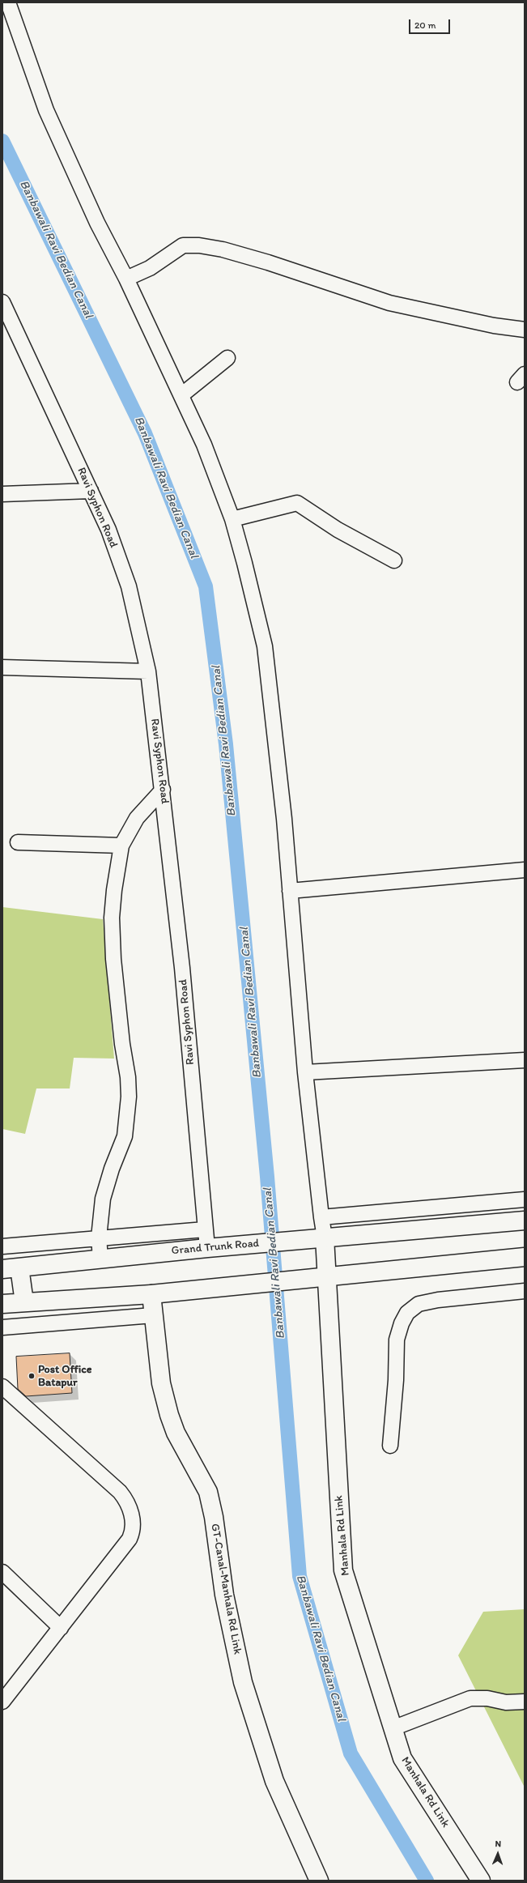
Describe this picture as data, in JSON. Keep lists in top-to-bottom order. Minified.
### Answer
{"streets":{"main road":["Grand Trunk Road","Manhala Rd Link","GT-Canal-Manhala Rd Link"],"street":["Ravi Syphon Road"]},"crossings":[["Ravi Syphon Road","Grand Trunk Road"],["Grand Trunk Road","Manhala Rd Link"]],"water":["Banbawali Ravi Bedian Canal"],"places":["Post Office Batapur"],"scale_bar":"20 m","north":"top"}
